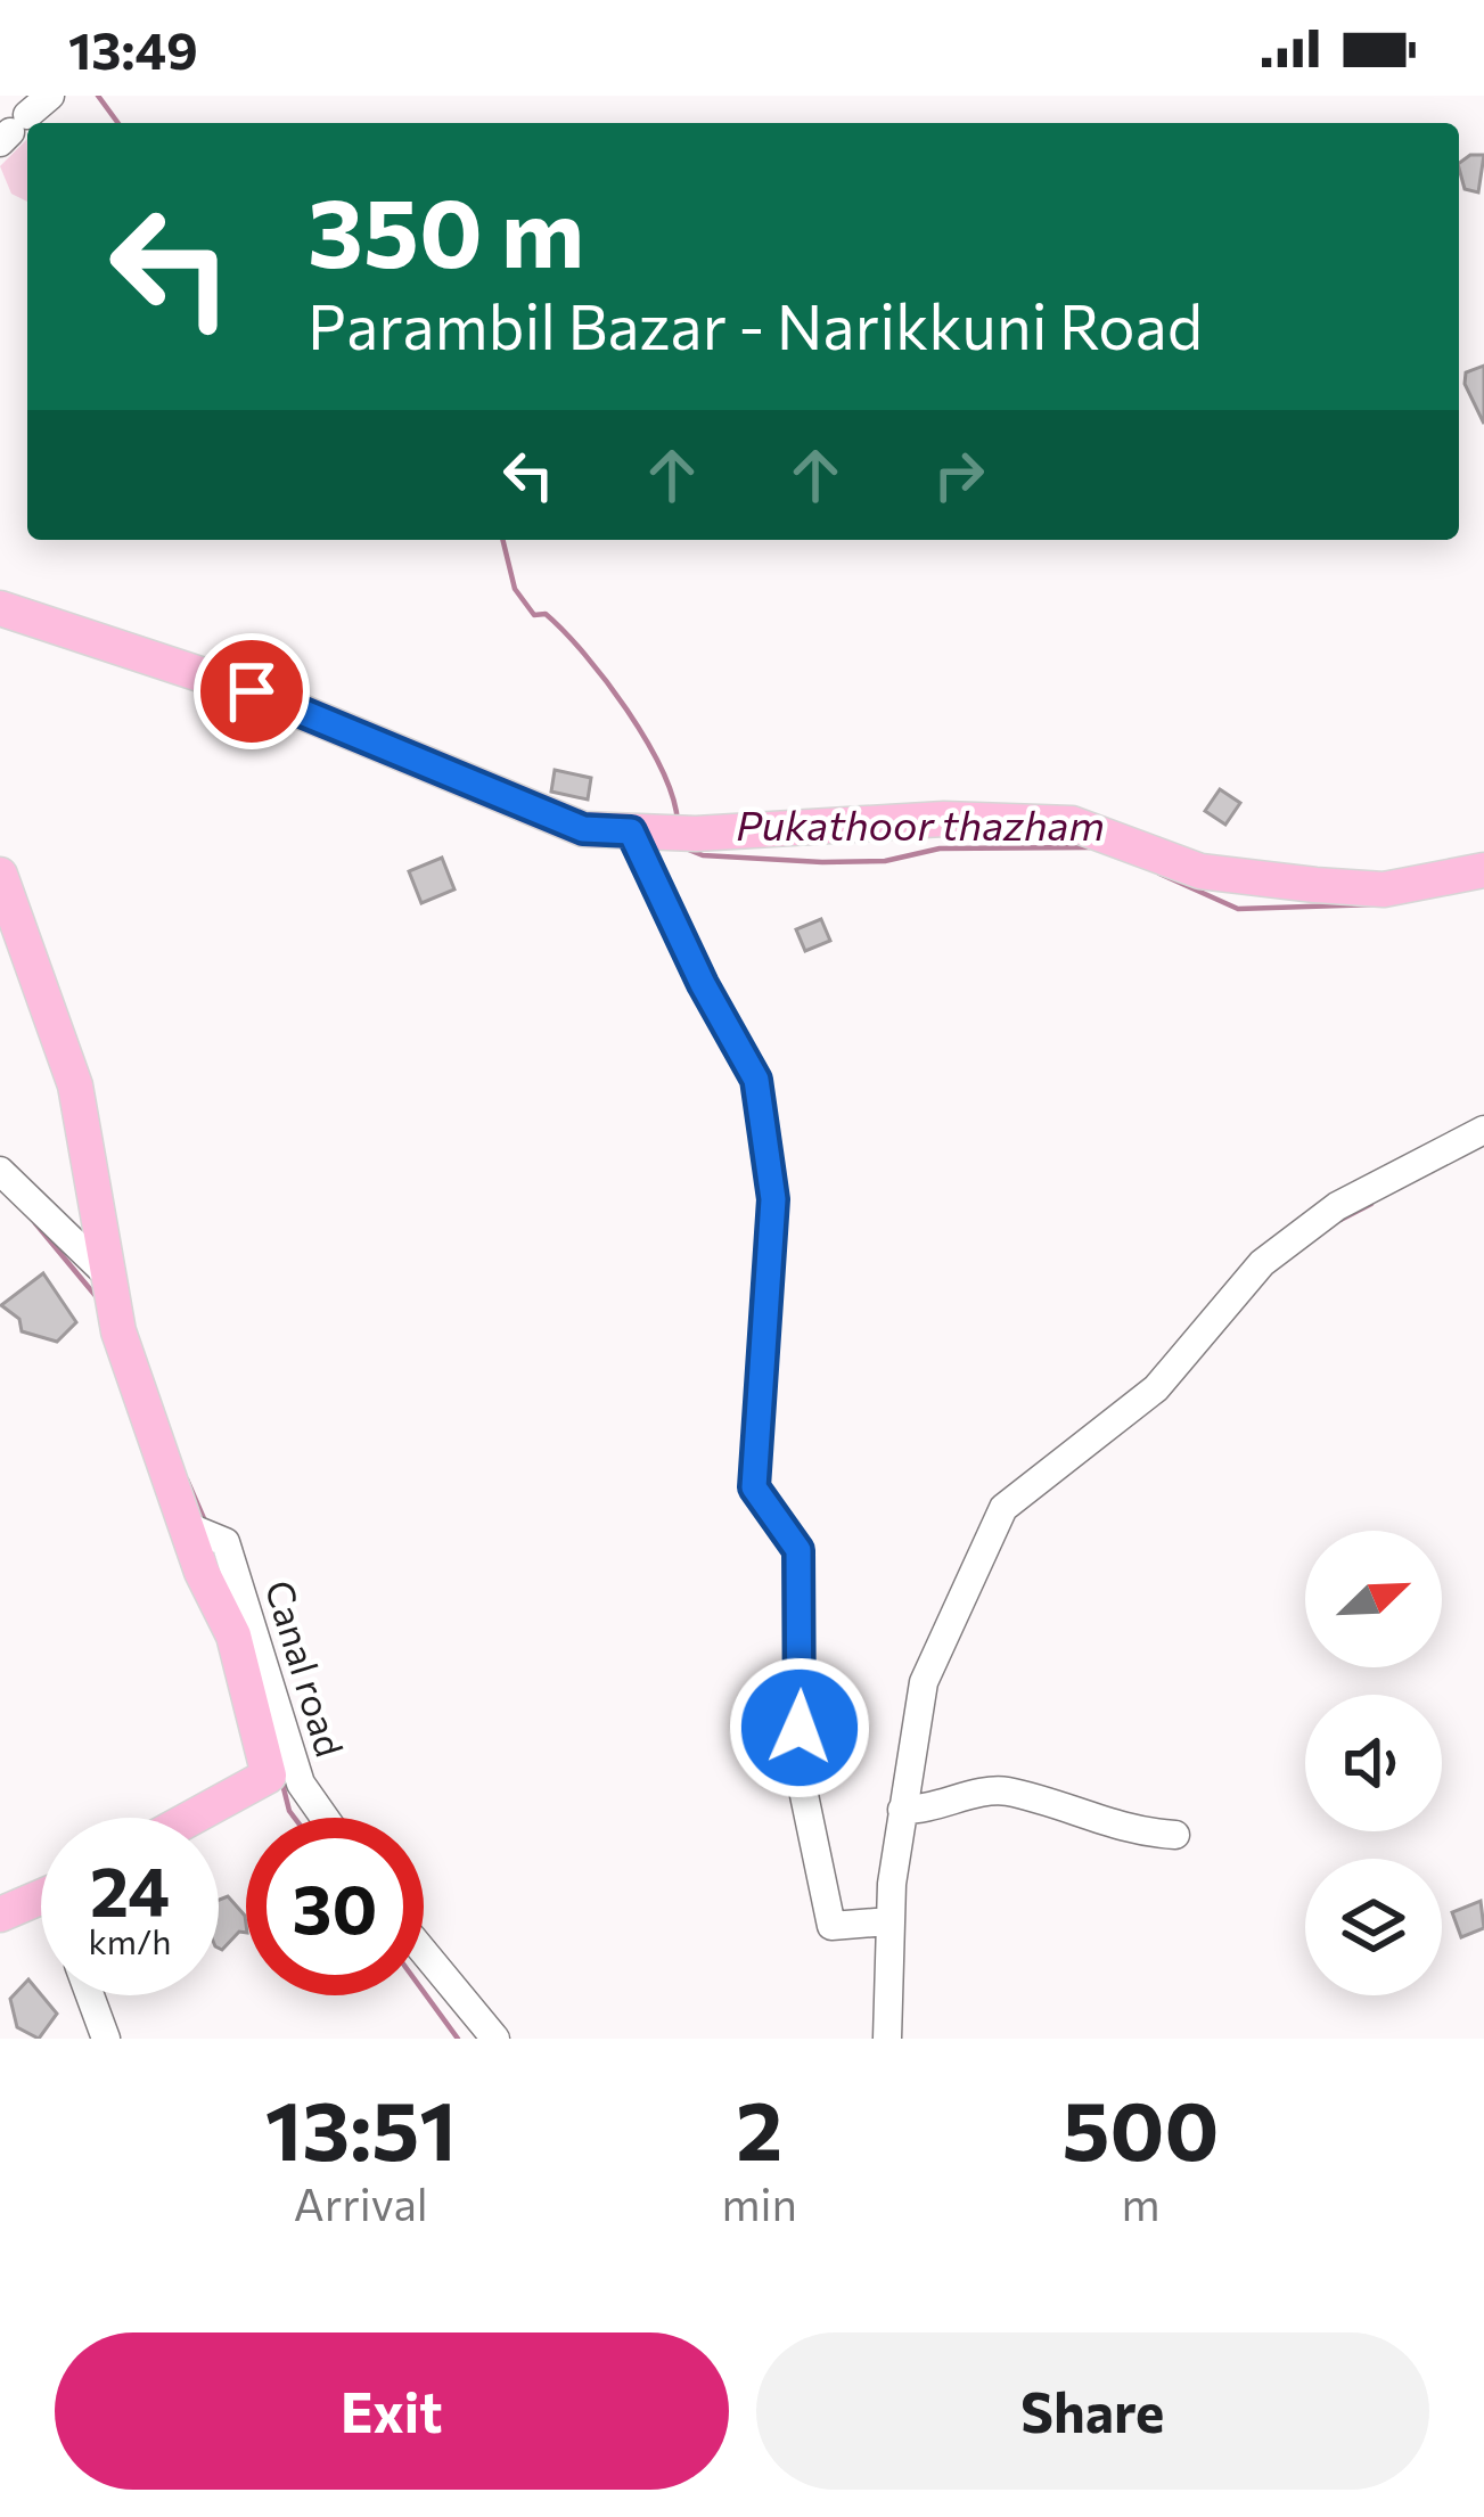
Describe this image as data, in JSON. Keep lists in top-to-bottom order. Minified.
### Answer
{"streets":{"street":["Canal road"]},"water":["Pukathoor thazham"],"north":"top right","page":{"status":"13:49","turn":["350 m","Parambil Bazar - Narikkuni Road"],"speed":"24 km/h","limit":"30","eta":["13:51","Arrival","2","min","500","m"],"buttons":["Exit","Share"]}}
